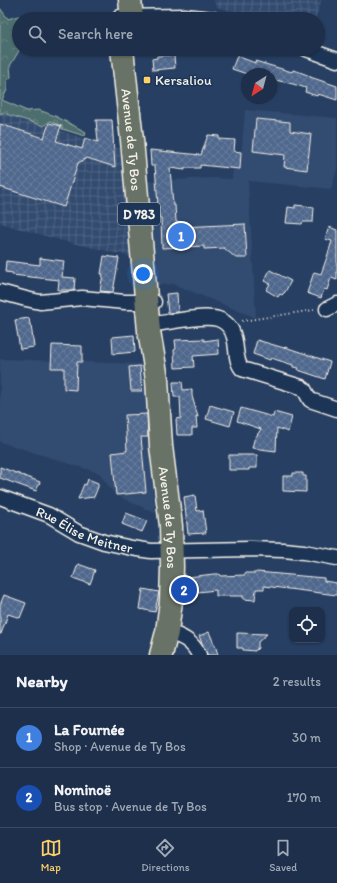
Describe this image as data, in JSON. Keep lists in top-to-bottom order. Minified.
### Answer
{"streets":{"main road":["Avenue de Ty Bos","D 783"],"street":["Rue Élise Meitner"]},"crossings":[["Avenue de Ty Bos","Rue Élise Meitner"]],"places":{"transit":["Kersaliou"]},"north":"bottom left","page":{"search":"Search here","pins":["1","2"],"heading":["Nearby","2 results"],"list":[{"mark":"1","name":"La Fournée","note":"Shop · Avenue de Ty Bos","value":"30 m"},{"mark":"2","name":"Nominoë","note":"Bus stop · Avenue de Ty Bos","value":"170 m"}],"nav":["Map","Directions","Saved"]}}
